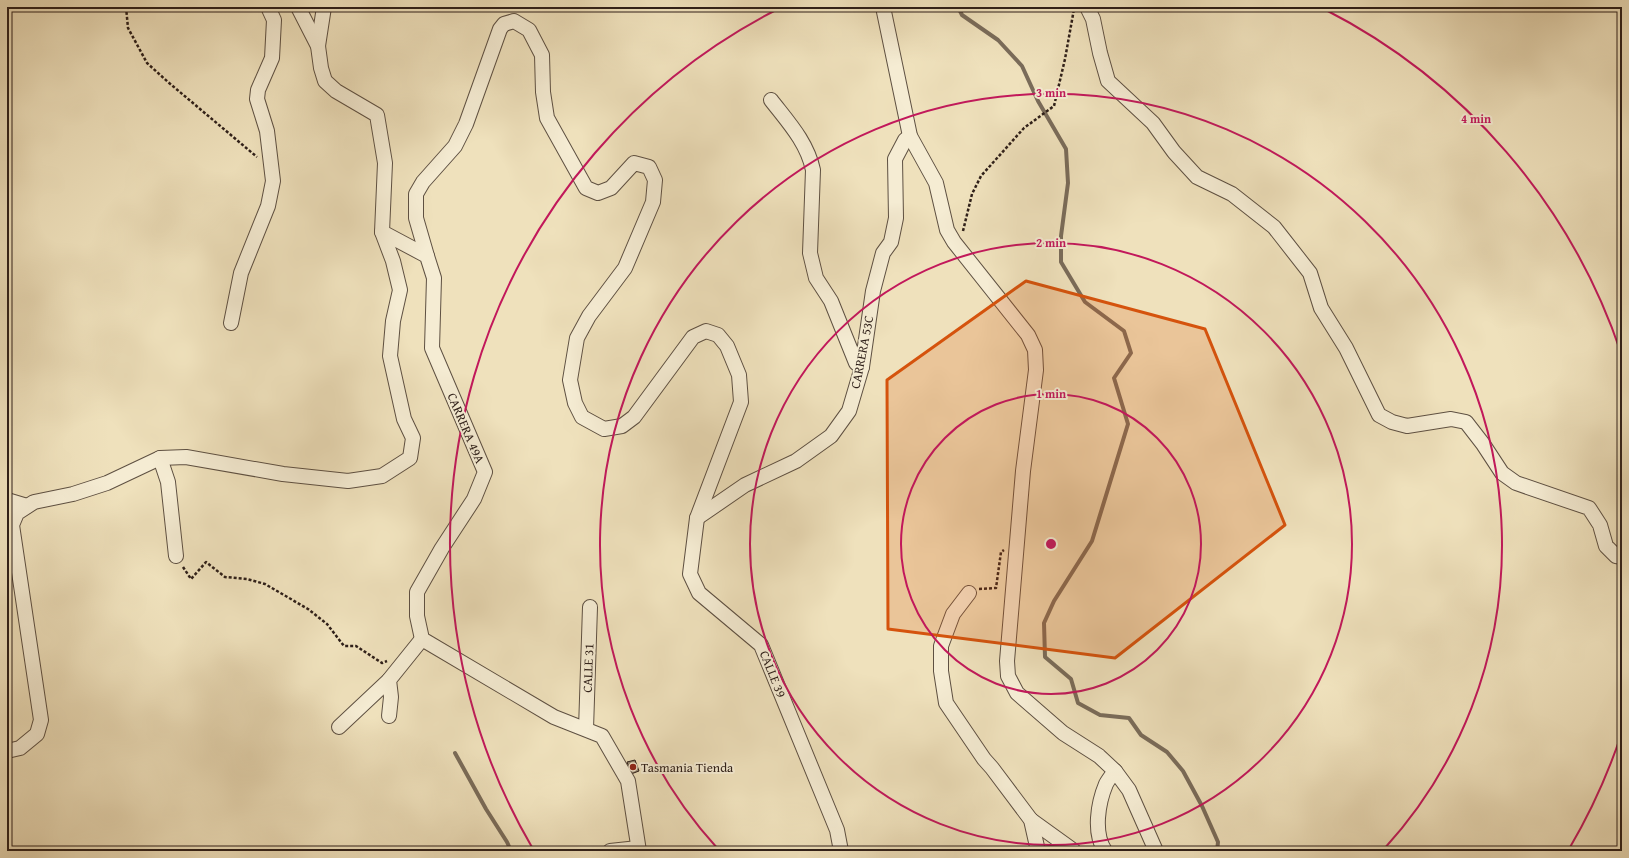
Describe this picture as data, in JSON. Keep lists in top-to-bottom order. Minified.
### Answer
{"streets":{"street":["CARRERA 53C","CARRERA 49A","CALLE 31","CALLE 39"]},"crossings":[["CARRERA 53C","CARRERA 49A"],["CARRERA 53C","CALLE 39"],["CARRERA 49A","CALLE 39"]],"places":["Tasmania Tienda"],"rings":["3 min","4 min","2 min","1 min"]}
